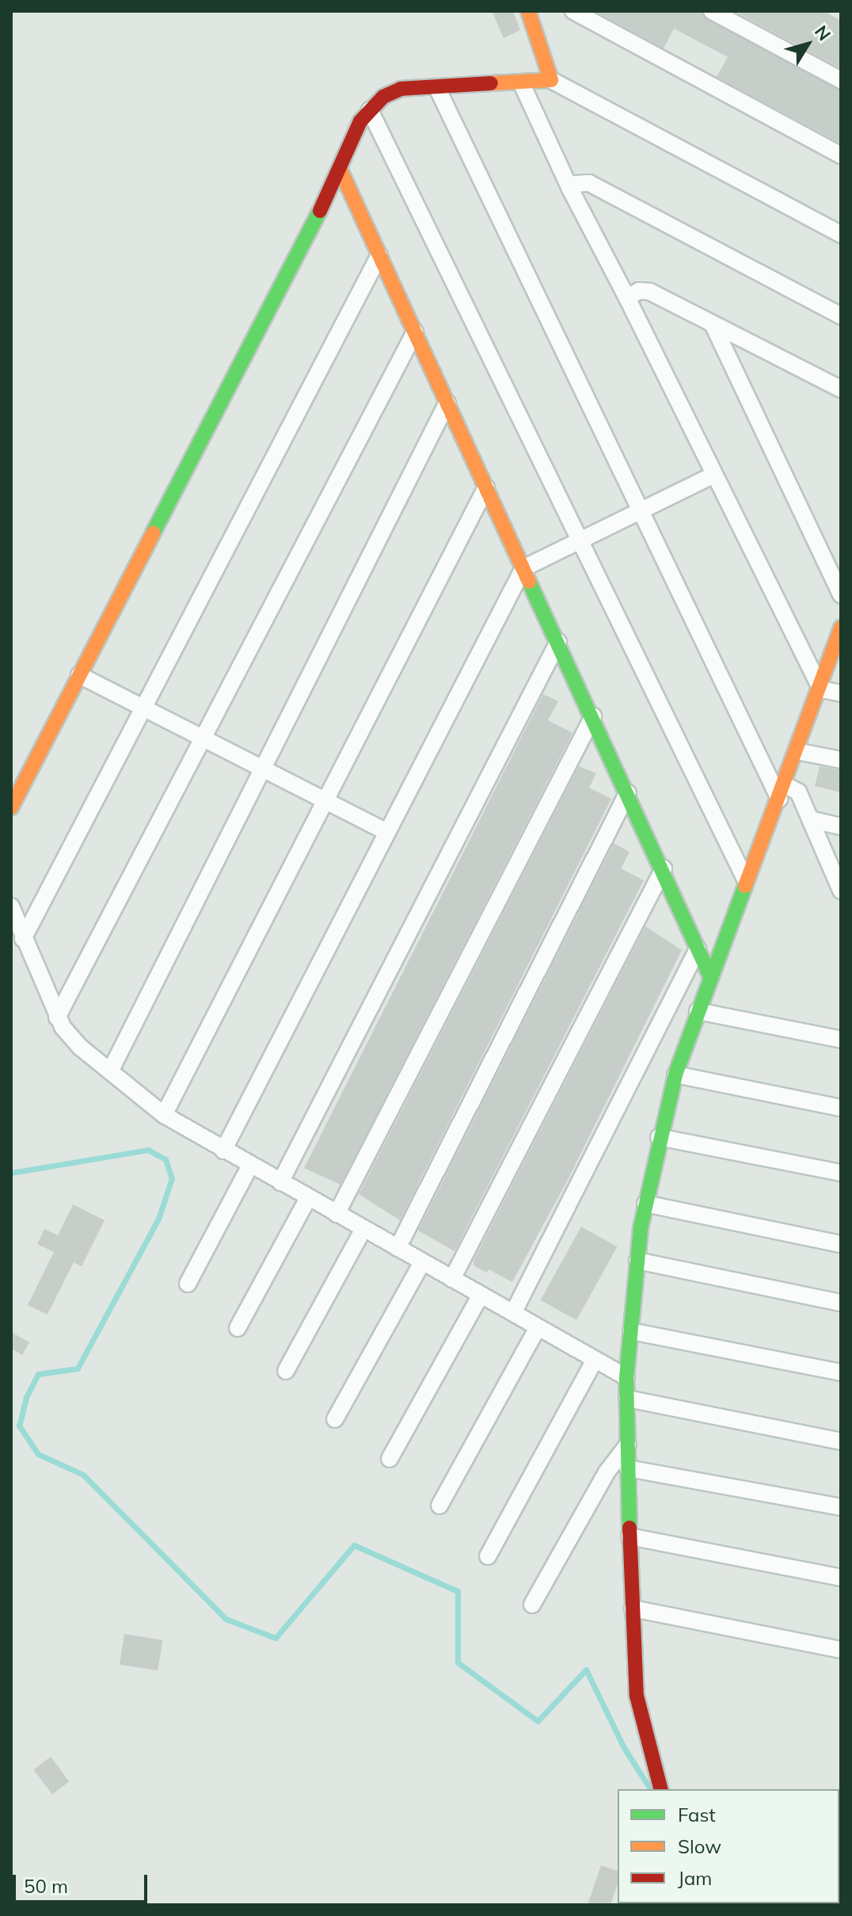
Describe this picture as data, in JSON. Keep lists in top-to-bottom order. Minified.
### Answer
{"legend":["Fast","Slow","Jam"],"scale_bar":"50 m","north":"top right"}
